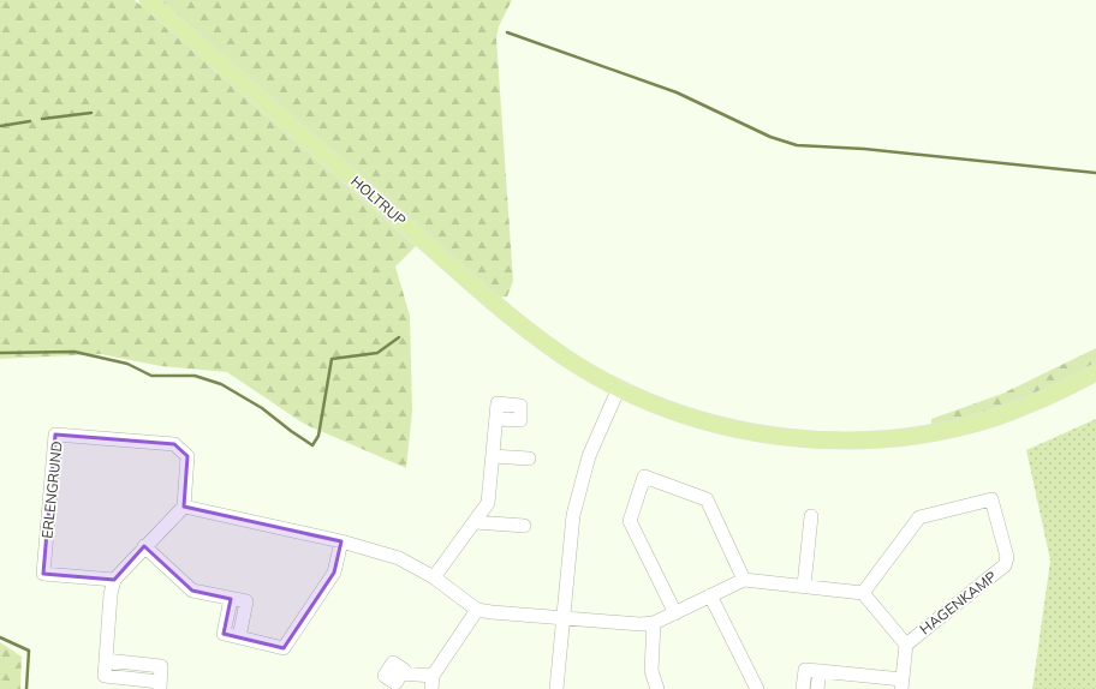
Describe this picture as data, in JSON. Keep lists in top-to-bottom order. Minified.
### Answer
{"streets":{"main road":["HOLTRUP"],"street":["ERLENGRUND","HAGENKAMP"]}}
